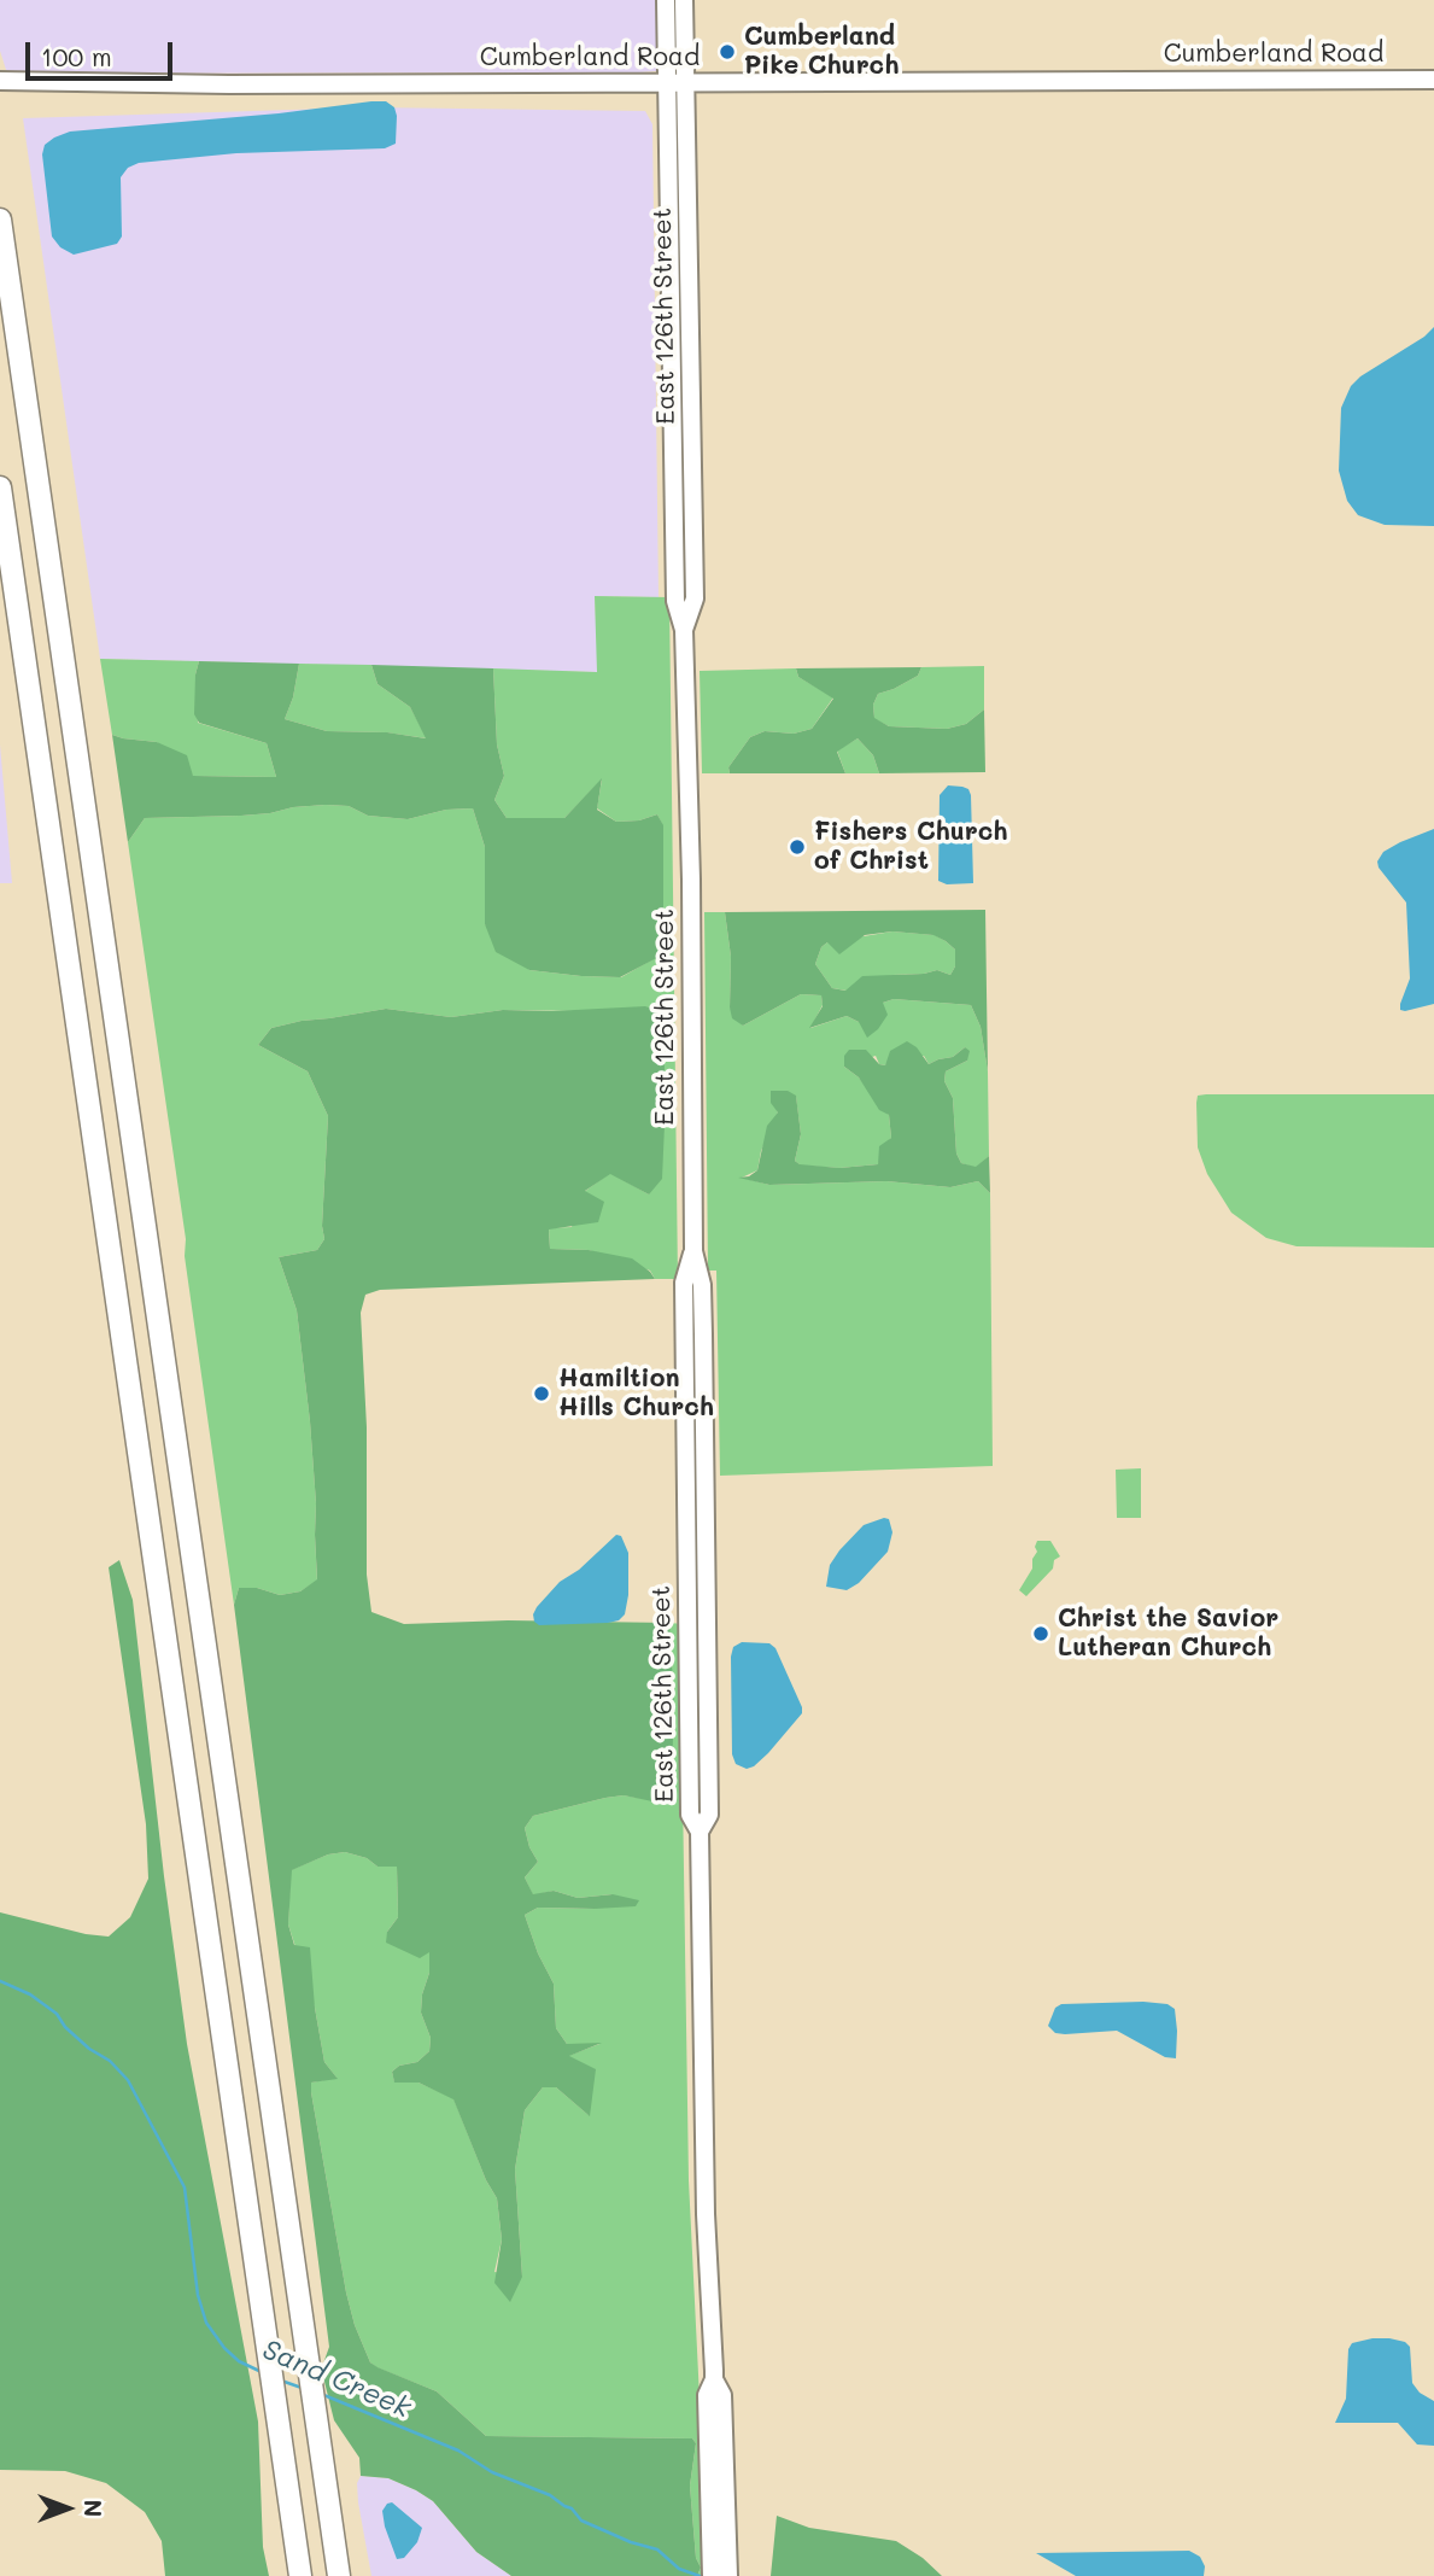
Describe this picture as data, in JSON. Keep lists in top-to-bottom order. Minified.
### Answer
{"streets":{"main road":["Cumberland Road","East 126th Street"]},"crossings":[["Cumberland Road","East 126th Street"]],"water":["Sand Creek"],"places":["Cumberland Pike Church","Fishers Church of Christ","Hamiltion Hills Church","Christ the Savior Lutheran Church"],"scale_bar":"100 m","north":"right"}
